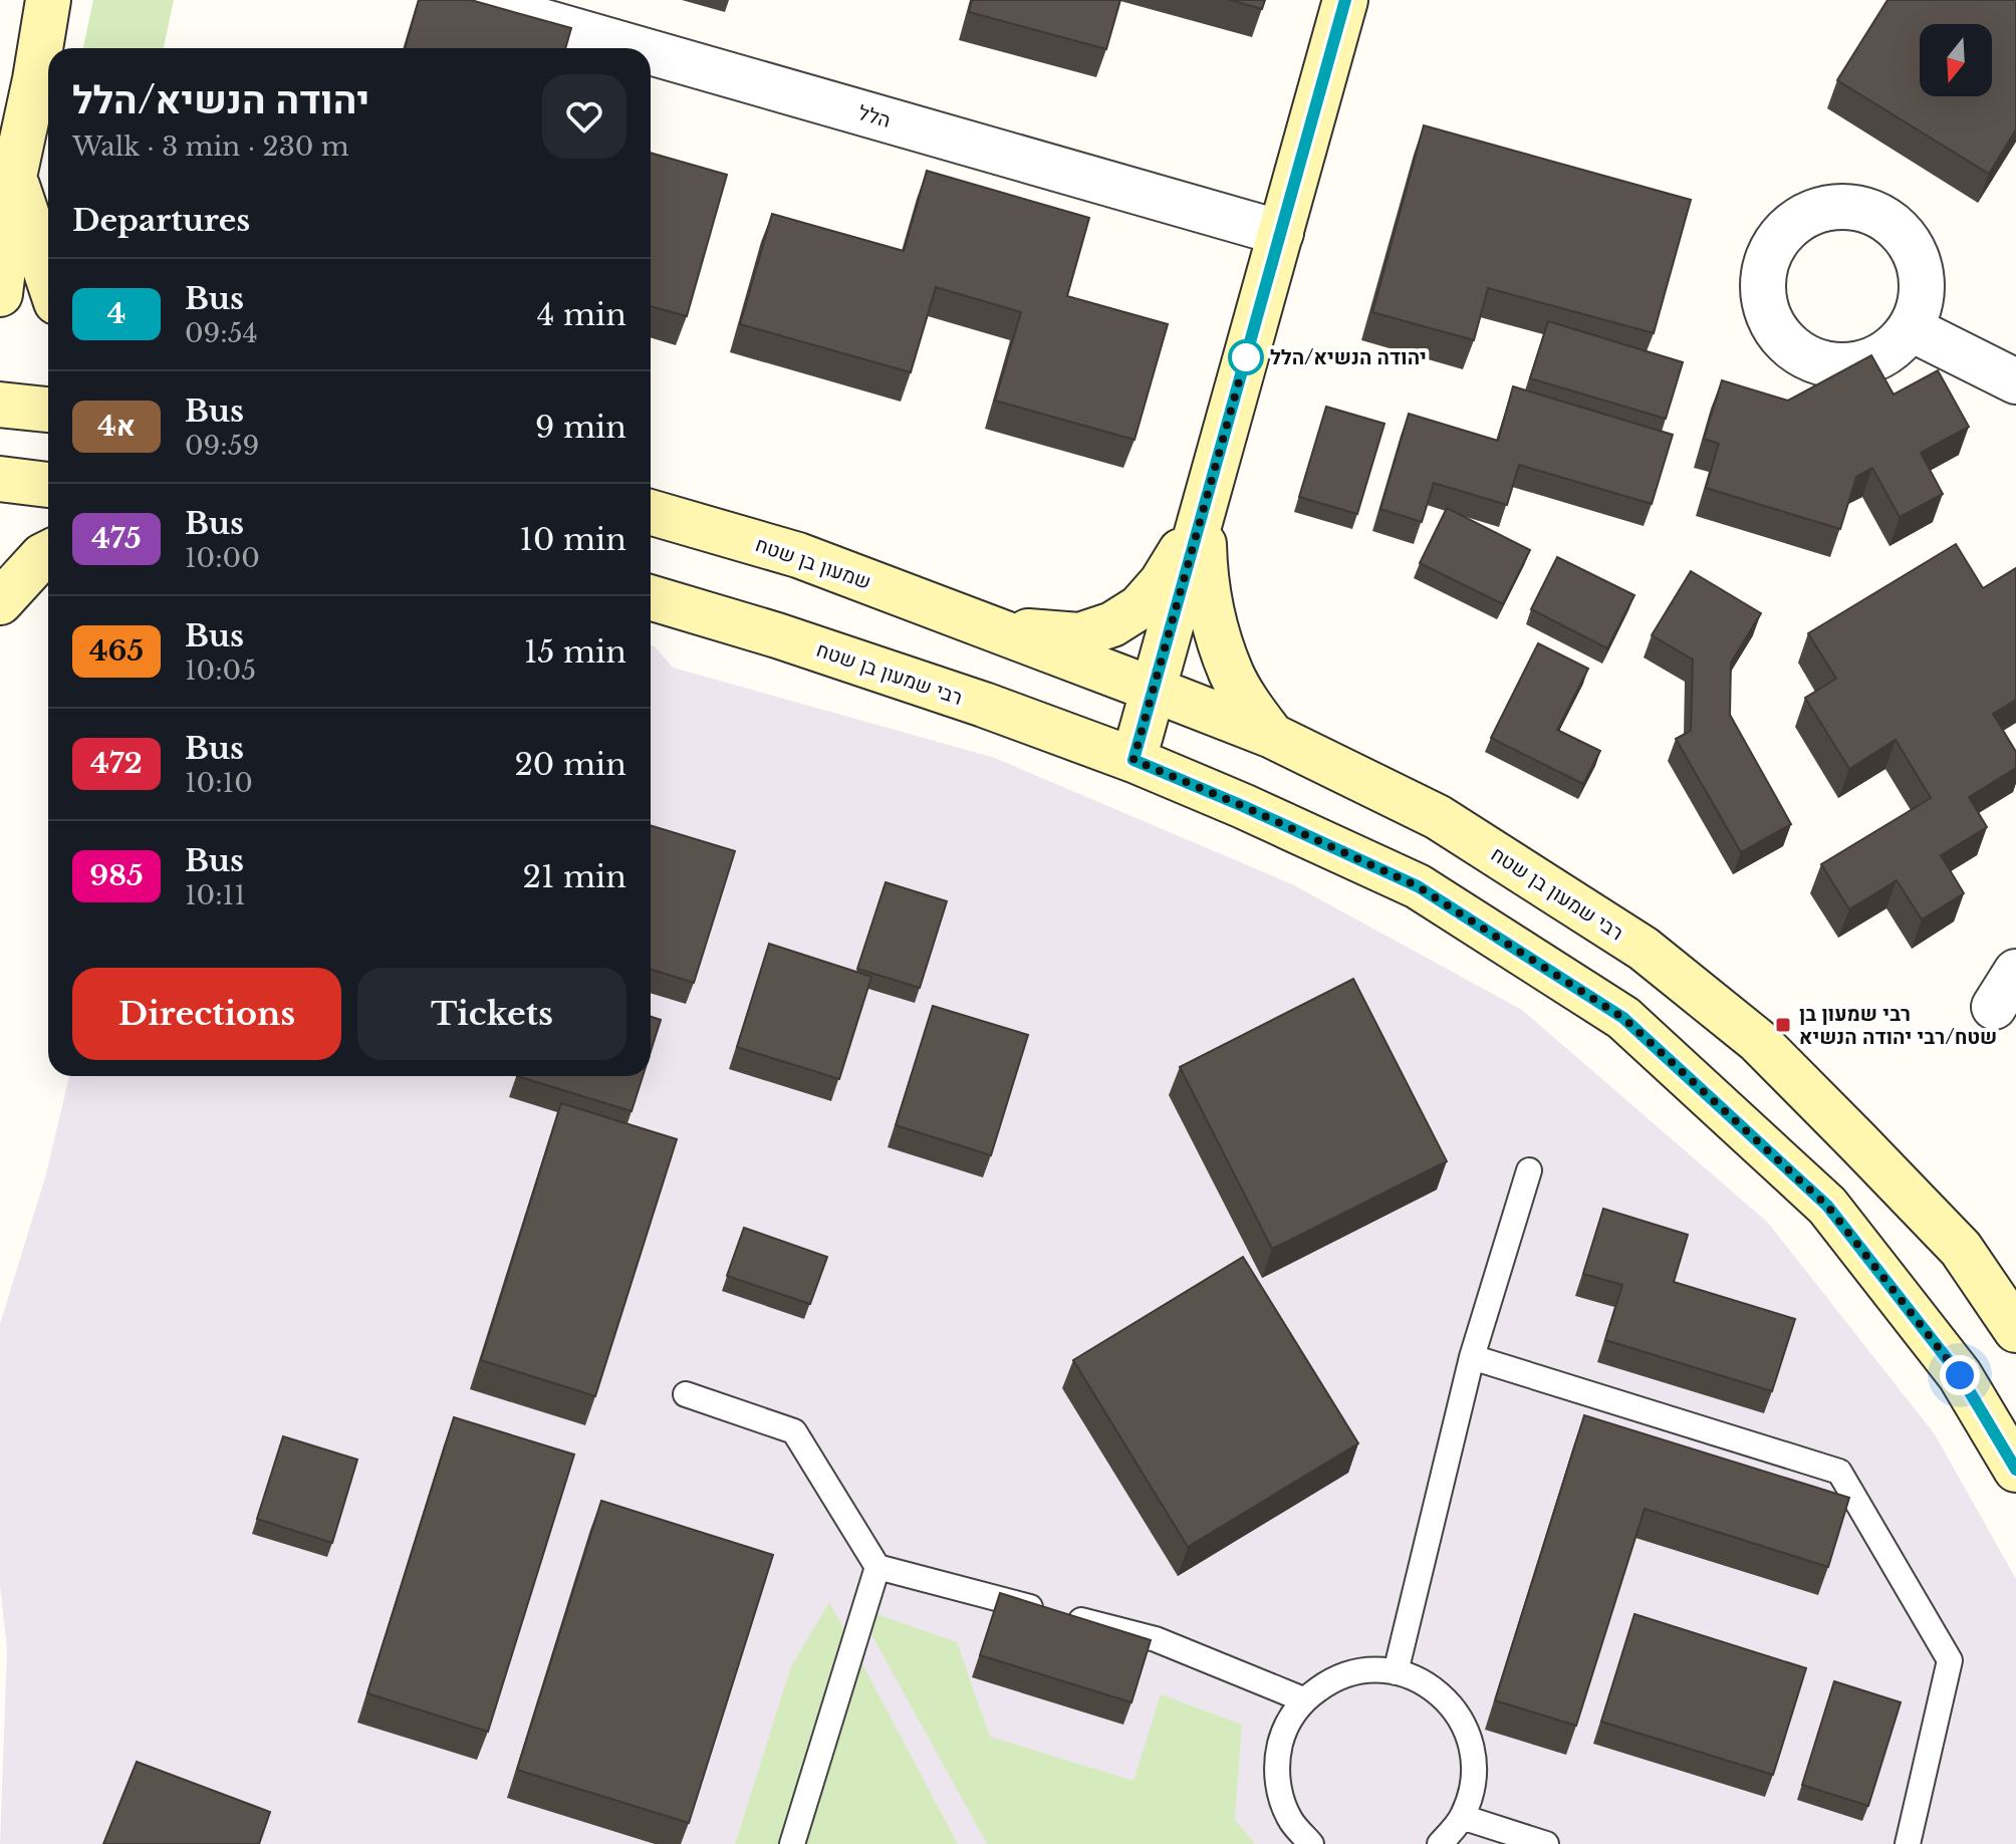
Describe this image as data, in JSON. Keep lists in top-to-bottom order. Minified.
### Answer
{"streets":{"street":["הלל","שמעון בן שטח","רבי שמעון בן שטח"]},"crossings":[["שמעון בן שטח","רבי שמעון בן שטח"]],"places":{"other":["יהודה הנשיא/הלל"],"transit":["רבי שמעון בן שטח/רבי יהודה הנשיא"]},"lines":["bus line 4"],"north":"bottom","page":{"heading":[["יהודה הנשיא/הלל","Walk · 3 min · 230 m"],"Departures"],"list":[{"mark":"4","name":"Bus","note":"09:54","value":"4 min"},{"mark":"4א","name":"Bus","note":"09:59","value":"9 min"},{"mark":"475","name":"Bus","note":"10:00","value":"10 min"},{"mark":"465","name":"Bus","note":"10:05","value":"15 min"},{"mark":"472","name":"Bus","note":"10:10","value":"20 min"},{"mark":"985","name":"Bus","note":"10:11","value":"21 min"}],"buttons":["Directions","Tickets"]}}
